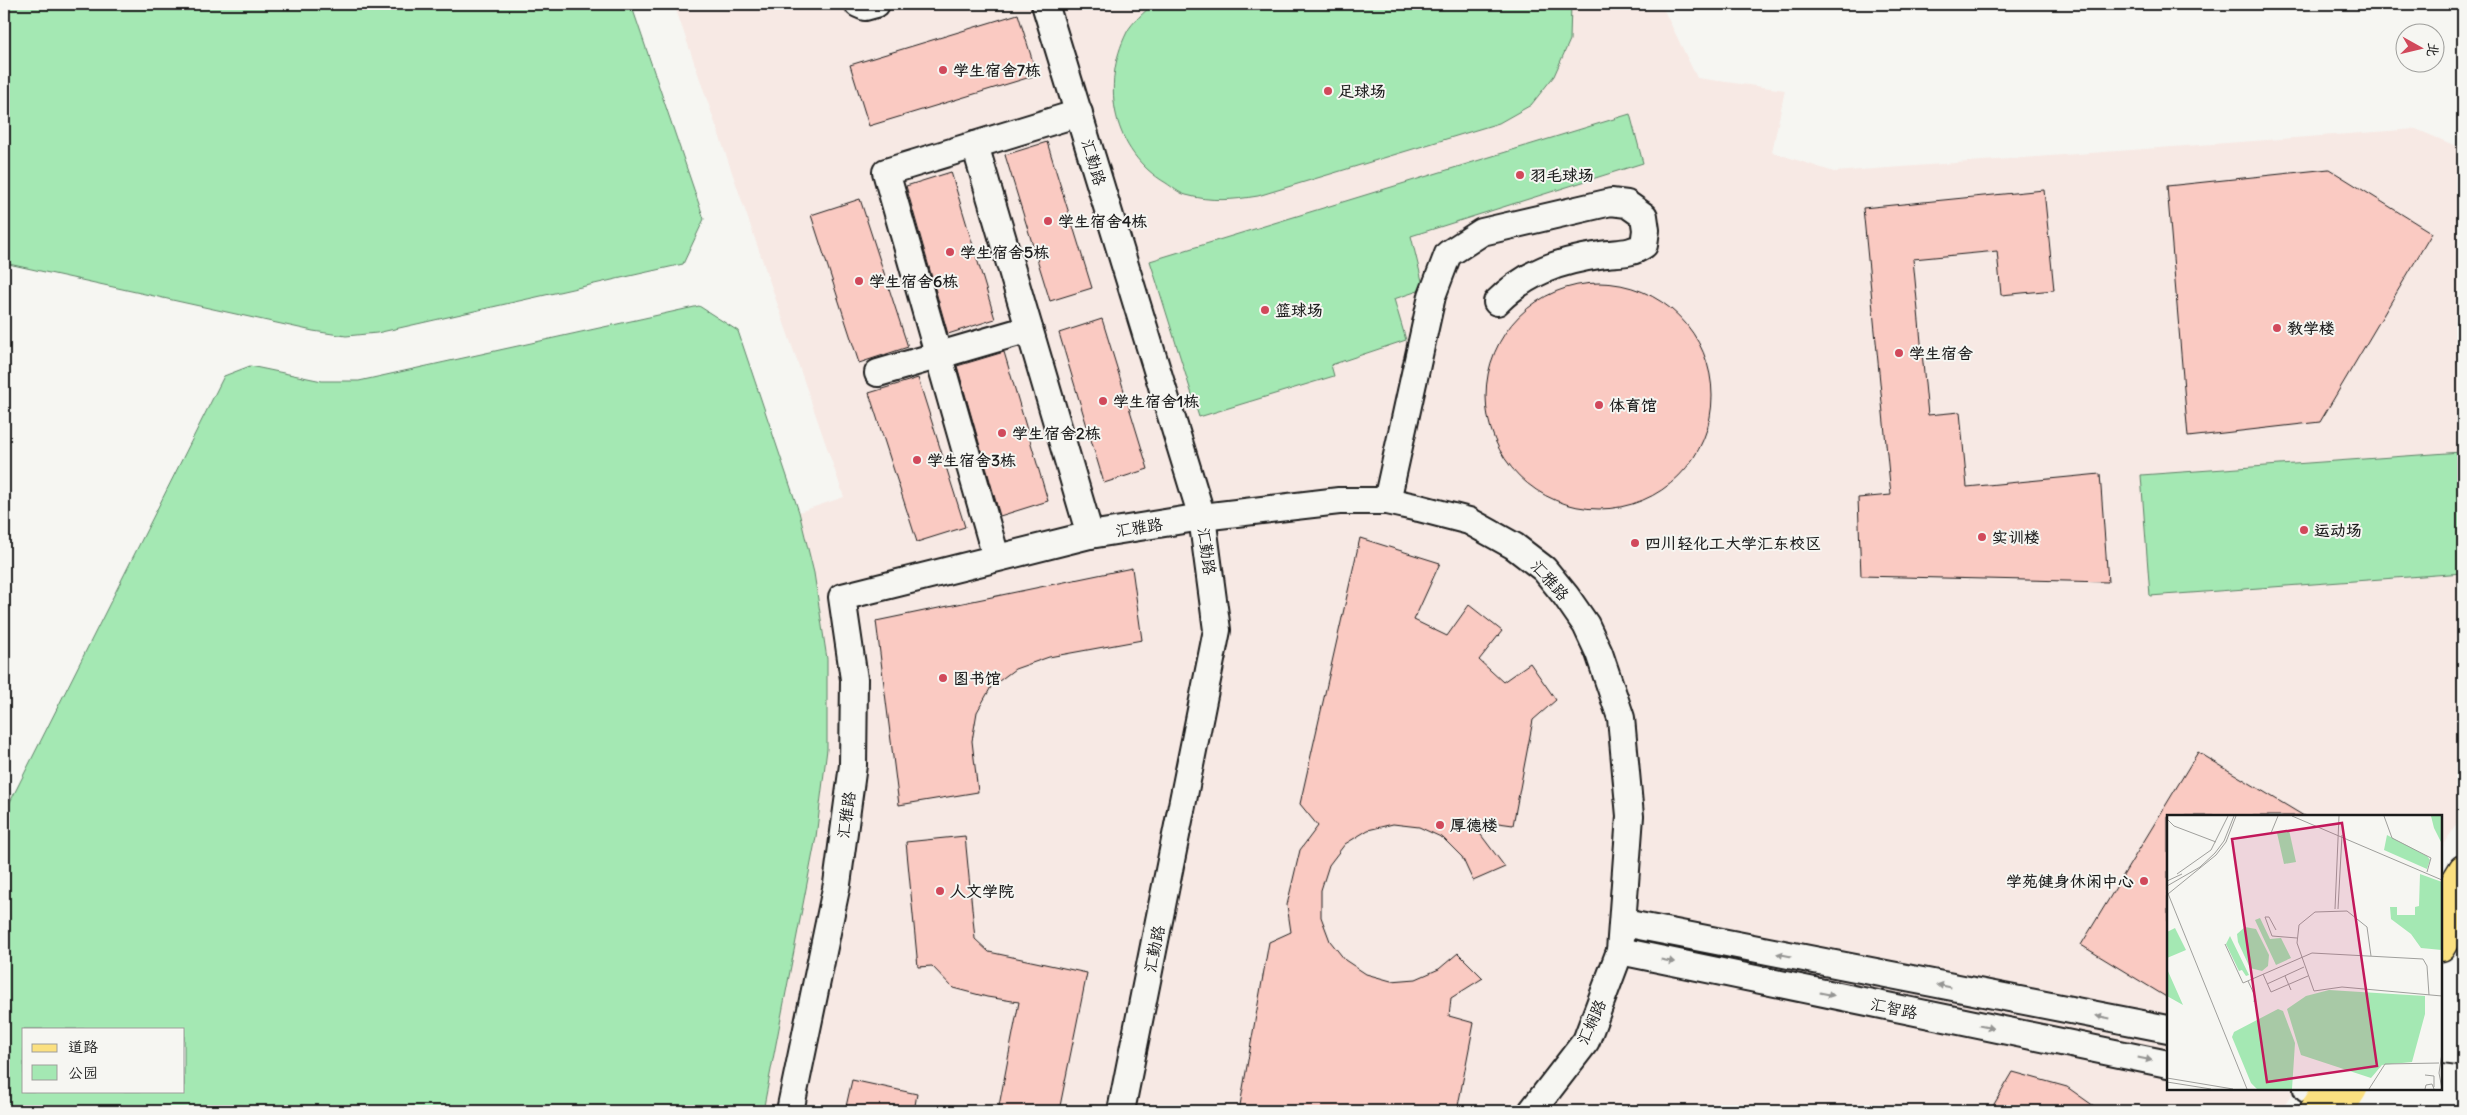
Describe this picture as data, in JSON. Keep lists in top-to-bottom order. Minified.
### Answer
{"streets":{"street":["汇勤路","汇雅路","汇智路","汇娴路"]},"crossings":[["汇勤路","汇雅路"],["汇雅路","汇智路"],["汇雅路","汇娴路"],["汇智路","汇娴路"]],"places":["学生宿舍7栋","足球场","羽毛球场","学生宿舍4栋","学生宿舍5栋","学生宿舍6栋","篮球场","教学楼","学生宿舍","学生宿舍1栋","体育馆","学生宿舍2栋","学生宿舍3栋","运动场","实训楼","四川轻化工大学汇东校区","图书馆","厚德楼","学苑健身休闲中心","人文学院"],"legend":["道路","公园"],"north":"right"}
